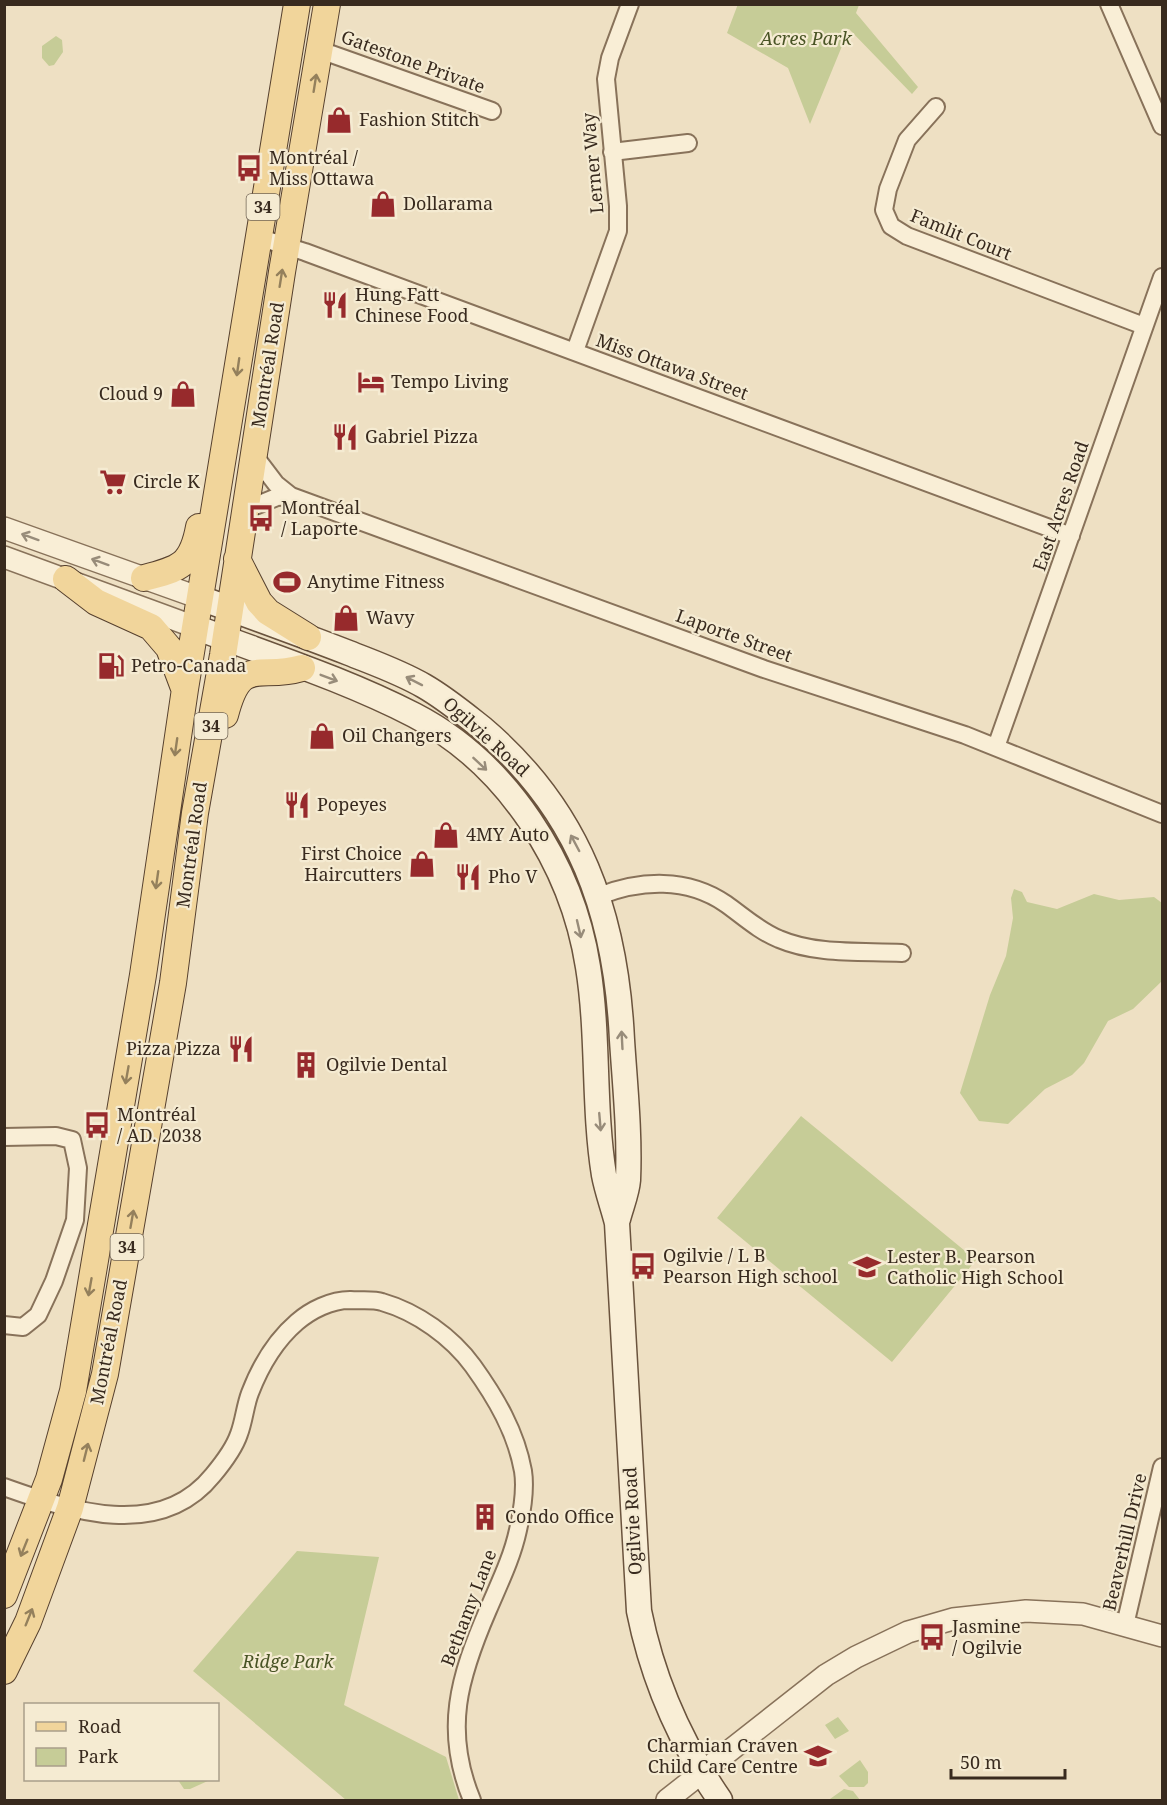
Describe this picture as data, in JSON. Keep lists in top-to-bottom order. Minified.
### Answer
{"streets":{"main road":["34","Montréal Road","Ogilvie Road"],"street":["Gatestone Private","Lerner Way","Famlit Court","Miss Ottawa Street","East Acres Road","Laporte Street","Beaverhill Drive","Bethamy Lane"]},"crossings":[["Gatestone Private","Montréal Road"],["Lerner Way","Miss Ottawa Street"],["Famlit Court","East Acres Road"],["Montréal Road","Miss Ottawa Street"],["Montréal Road","Laporte Street"],["Montréal Road","Ogilvie Road"],["Montréal Road","Bethamy Lane"],["Miss Ottawa Street","East Acres Road"],["East Acres Road","Laporte Street"]],"parks":["Acres Park","Ridge Park"],"places":{"shop":["Fashion Stitch","Dollarama","Cloud 9","Wavy","Oil Changers","4MY Auto","First Choice Haircutters"],"bus stop":["Montréal / Miss Ottawa","Montréal / Laporte","Montréal / AD. 2038","Ogilvie / L B Pearson High school","Jasmine / Ogilvie"],"restaurant":["Hung Fatt Chinese Food","Gabriel Pizza","Popeyes","Pho V","Pizza Pizza"],"hotel":["Tempo Living"],"supermarket":["Circle K"],"sports":["Anytime Fitness"],"fuel station":["Petro-Canada"],"building":["Ogilvie Dental","Condo Office"],"school or university":["Lester B. Pearson Catholic High School","Charmian Craven Child Care Centre"]},"legend":["Road","Park"],"scale_bar":"50 m"}
